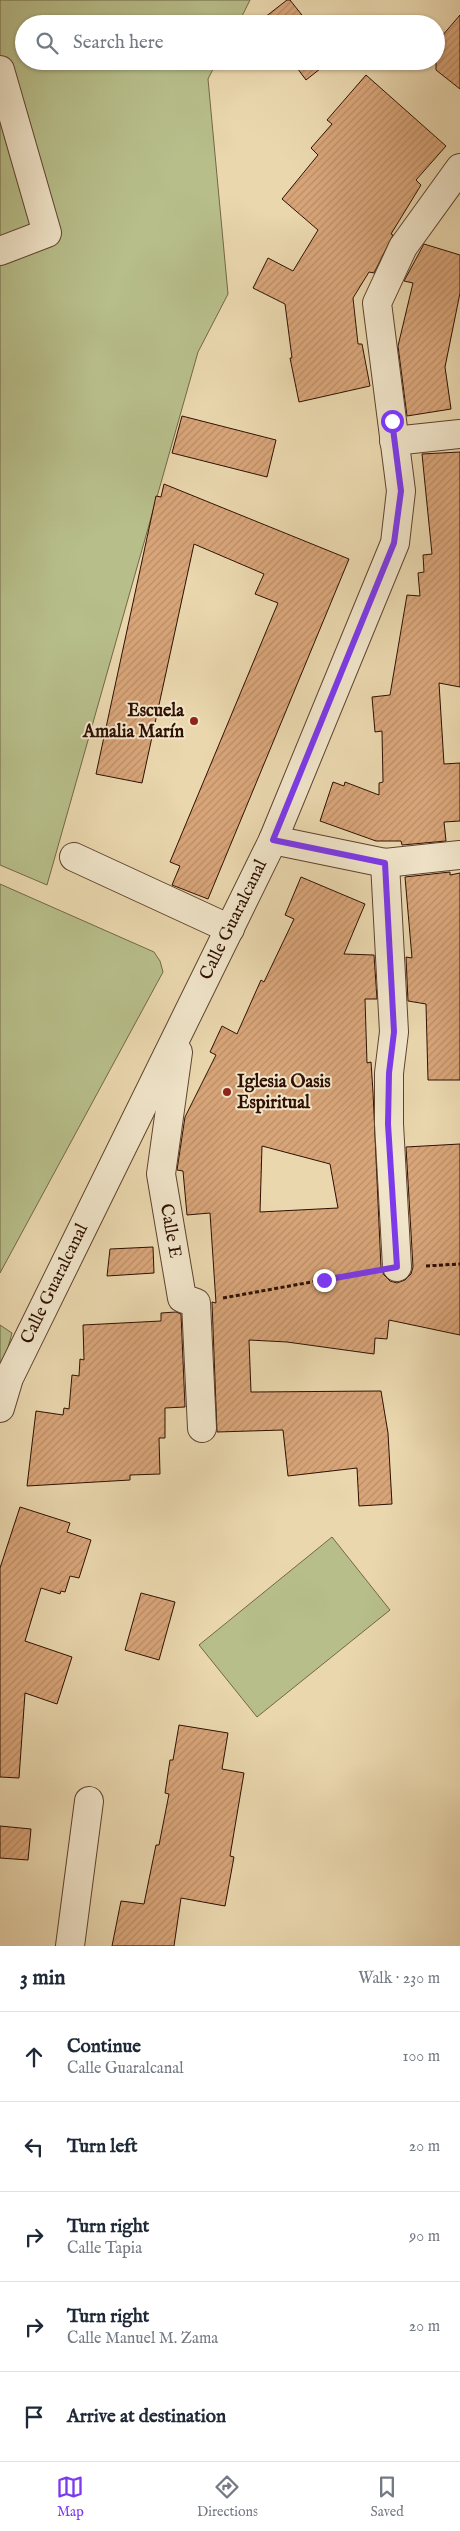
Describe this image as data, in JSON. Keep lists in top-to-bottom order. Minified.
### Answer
{"streets":{"street":["Calle Guaralcanal","Calle E"]},"crossings":[["Calle Guaralcanal","Calle E"]],"places":["Escuela Amalia Marín","Iglesia Oasis Espiritual"],"page":{"search":"Search here","heading":["3 min","Walk · 230 m"],"list":[["Continue","Calle Guaralcanal","100 m"],["Turn left","20 m"],["Turn right","Calle Tapia","90 m"],["Turn right","Calle Manuel M. Zama","20 m"],"Arrive at destination"],"nav":["Map","Directions","Saved"]}}
